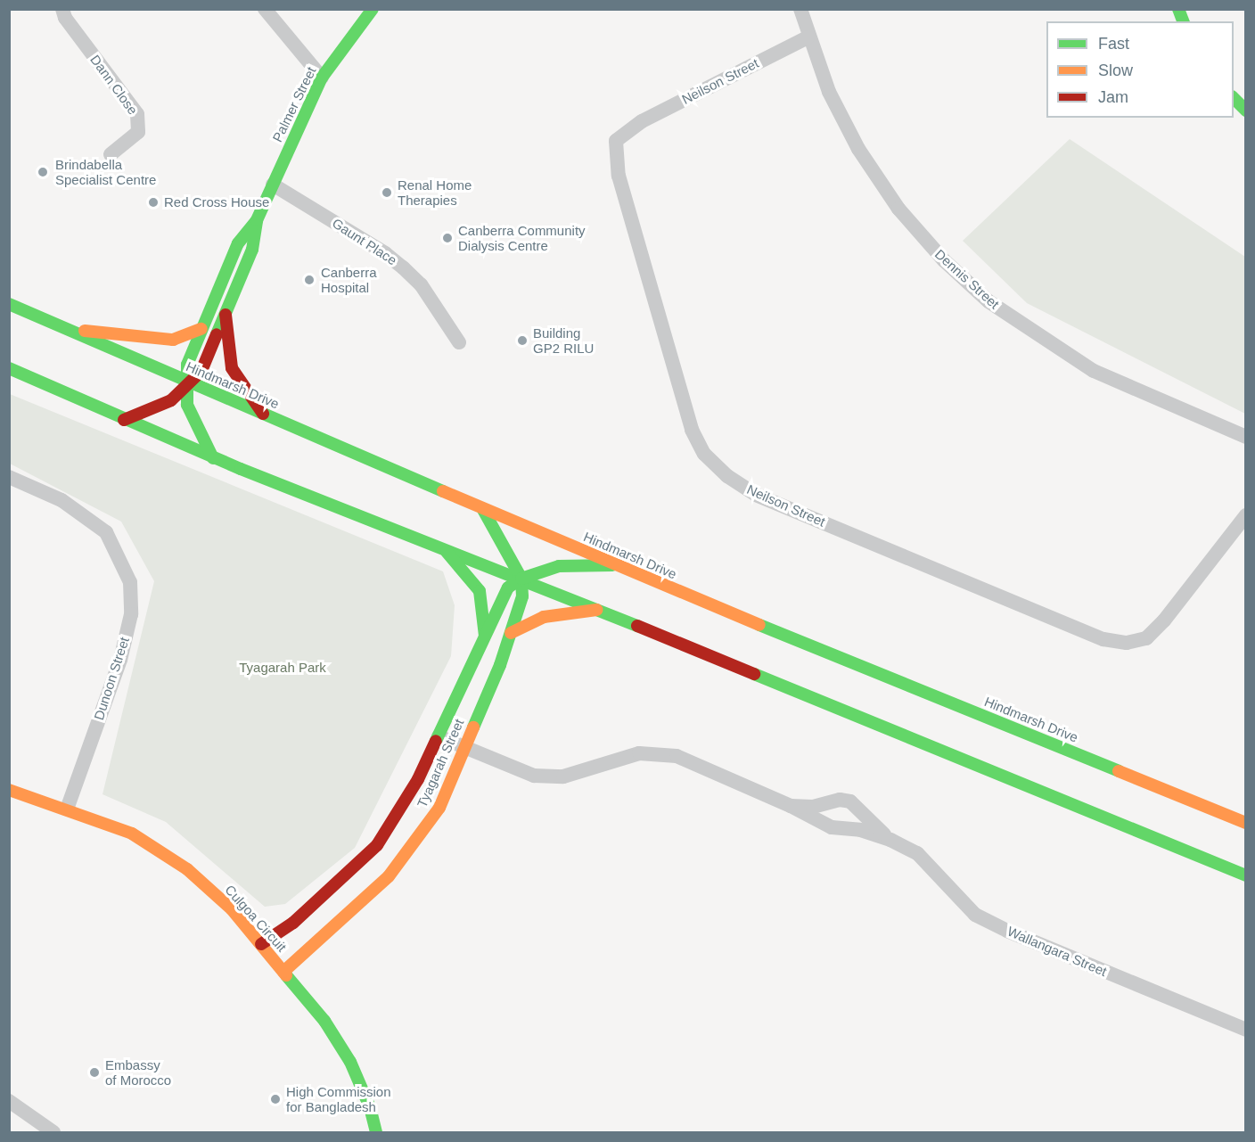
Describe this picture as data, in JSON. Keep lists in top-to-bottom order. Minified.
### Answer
{"streets":{"main road":["Palmer Street","Hindmarsh Drive","Tyagarah Street","Culgoa Circuit"],"street":["Neilson Street","Dann Close","Gaunt Place","Dennis Street","Dunoon Street","Wallangara Street"]},"crossings":[["Neilson Street","Dennis Street"],["Palmer Street","Gaunt Place"],["Palmer Street","Hindmarsh Drive"],["Hindmarsh Drive","Tyagarah Street"],["Dunoon Street","Culgoa Circuit"],["Tyagarah Street","Culgoa Circuit"],["Tyagarah Street","Wallangara Street"]],"parks":["Tyagarah Park"],"places":["Brindabella Specialist Centre","Renal Home Therapies","Red Cross House","Canberra Community Dialysis Centre","Canberra Hospital","Building GP2 RILU","Embassy of Morocco","High Commission for Bangladesh"],"legend":["Fast","Slow","Jam"]}
